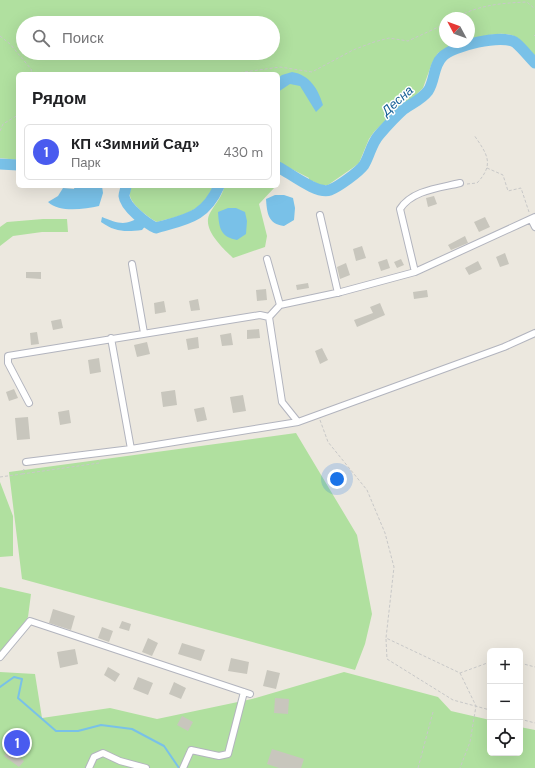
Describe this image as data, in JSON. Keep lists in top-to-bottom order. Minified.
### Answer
{"water":["Десна"],"north":"top left","page":{"search":"Поиск","heading":"Рядом","list":[{"mark":"1","name":"КП «Зимний Сад»","note":"Парк","value":"430 m"}],"map_buttons":["+","−"],"pins":"1"}}
